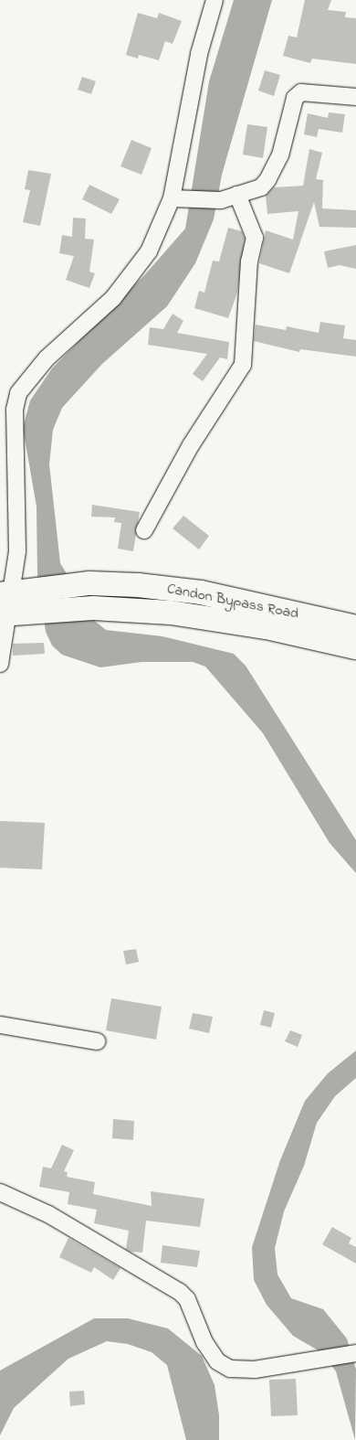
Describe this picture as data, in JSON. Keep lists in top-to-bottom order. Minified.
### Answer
{"streets":{"highway":["Candon Bypass Road"]}}
